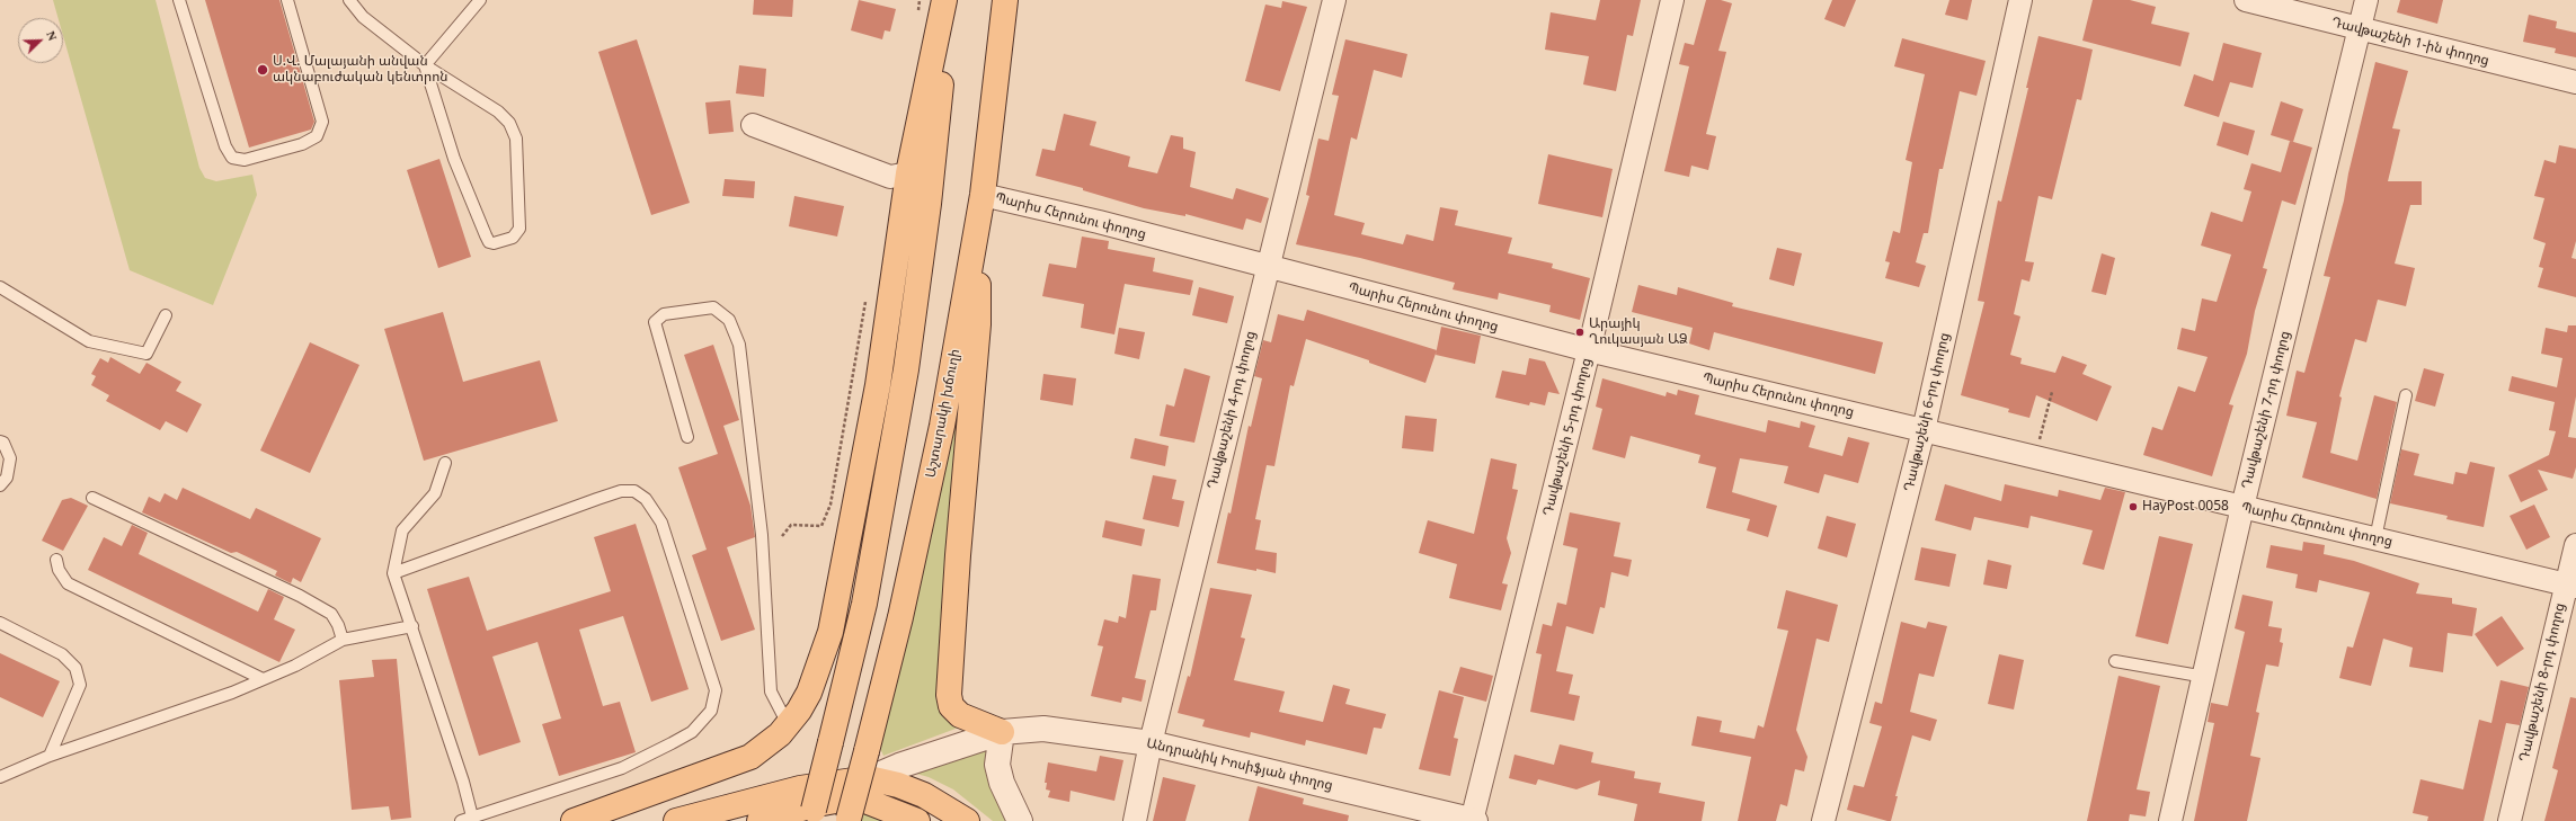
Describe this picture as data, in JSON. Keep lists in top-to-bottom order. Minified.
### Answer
{"streets":{"main road":["Աշտարակի խճուղի"],"street":["Դավթաշենի 1-ին փողոց","Պարիս Հերունու փողոց","Դավթաշենի 4-րդ փողոց","Դավթաշենի 7-րդ փողոց","Դավթաշենի 6-րդ փողոց","Դավթաշենի 5-րդ փողոց","Դավթաշենի 8-րդ փողոց","Անդրանիկ Իոսիֆյան փողոց"]},"crossings":[["Դավթաշենի 1-ին փողոց","Դավթաշենի 7-րդ փողոց"],["Պարիս Հերունու փողոց","Դավթաշենի 4-րդ փողոց"],["Պարիս Հերունու փողոց","Դավթաշենի 7-րդ փողոց"],["Պարիս Հերունու փողոց","Դավթաշենի 6-րդ փողոց"],["Պարիս Հերունու փողոց","Աշտարակի խճուղի"],["Պարիս Հերունու փողոց","Դավթաշենի 5-րդ փողոց"],["Պարիս Հերունու փողոց","Դավթաշենի 8-րդ փողոց"],["Դավթաշենի 4-րդ փողոց","Անդրանիկ Իոսիֆյան փողոց"],["Դավթաշենի 5-րդ փողոց","Անդրանիկ Իոսիֆյան փողոց"]],"places":["Ս.Վ. Մալայանի անվան ակնաբուժական կենտրոն","Արայիկ Ղուկասյան ԱՁ","HayPost 0058"],"north":"top right"}
